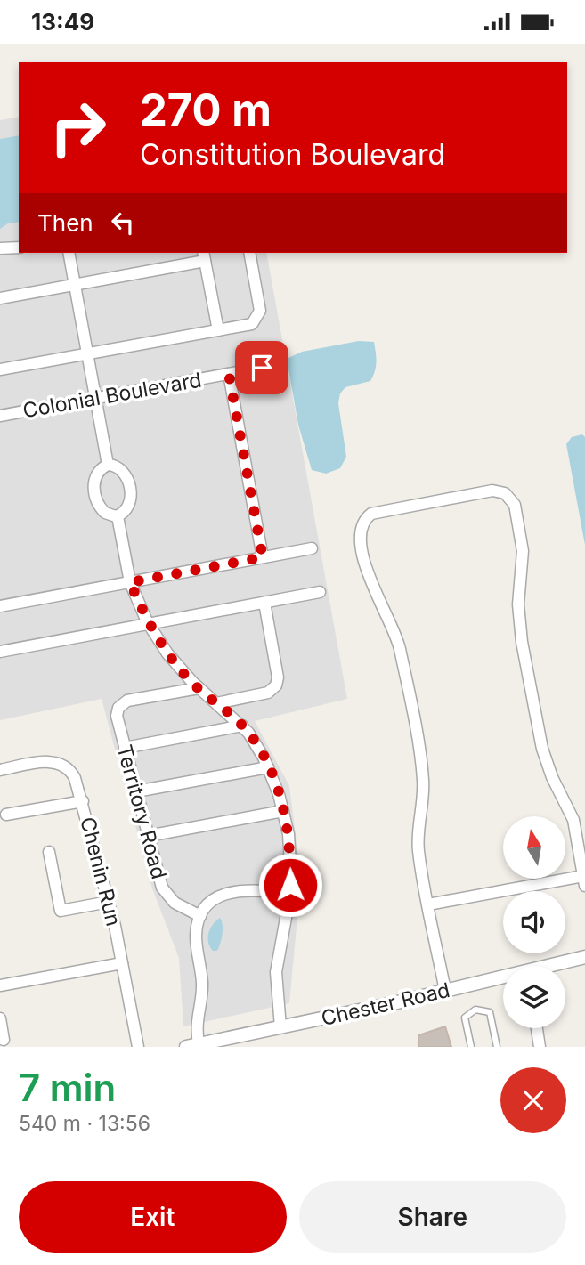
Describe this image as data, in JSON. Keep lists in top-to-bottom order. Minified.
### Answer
{"streets":{"street":["Colonial Boulevard","Territory Road","Chenin Run","Chester Road"]},"north":"top","page":{"status":"13:49","turn":["270 m","Constitution Boulevard"],"then":"Then","heading":["7 min","540 m · 13:56"],"buttons":["Exit","Share"]}}
